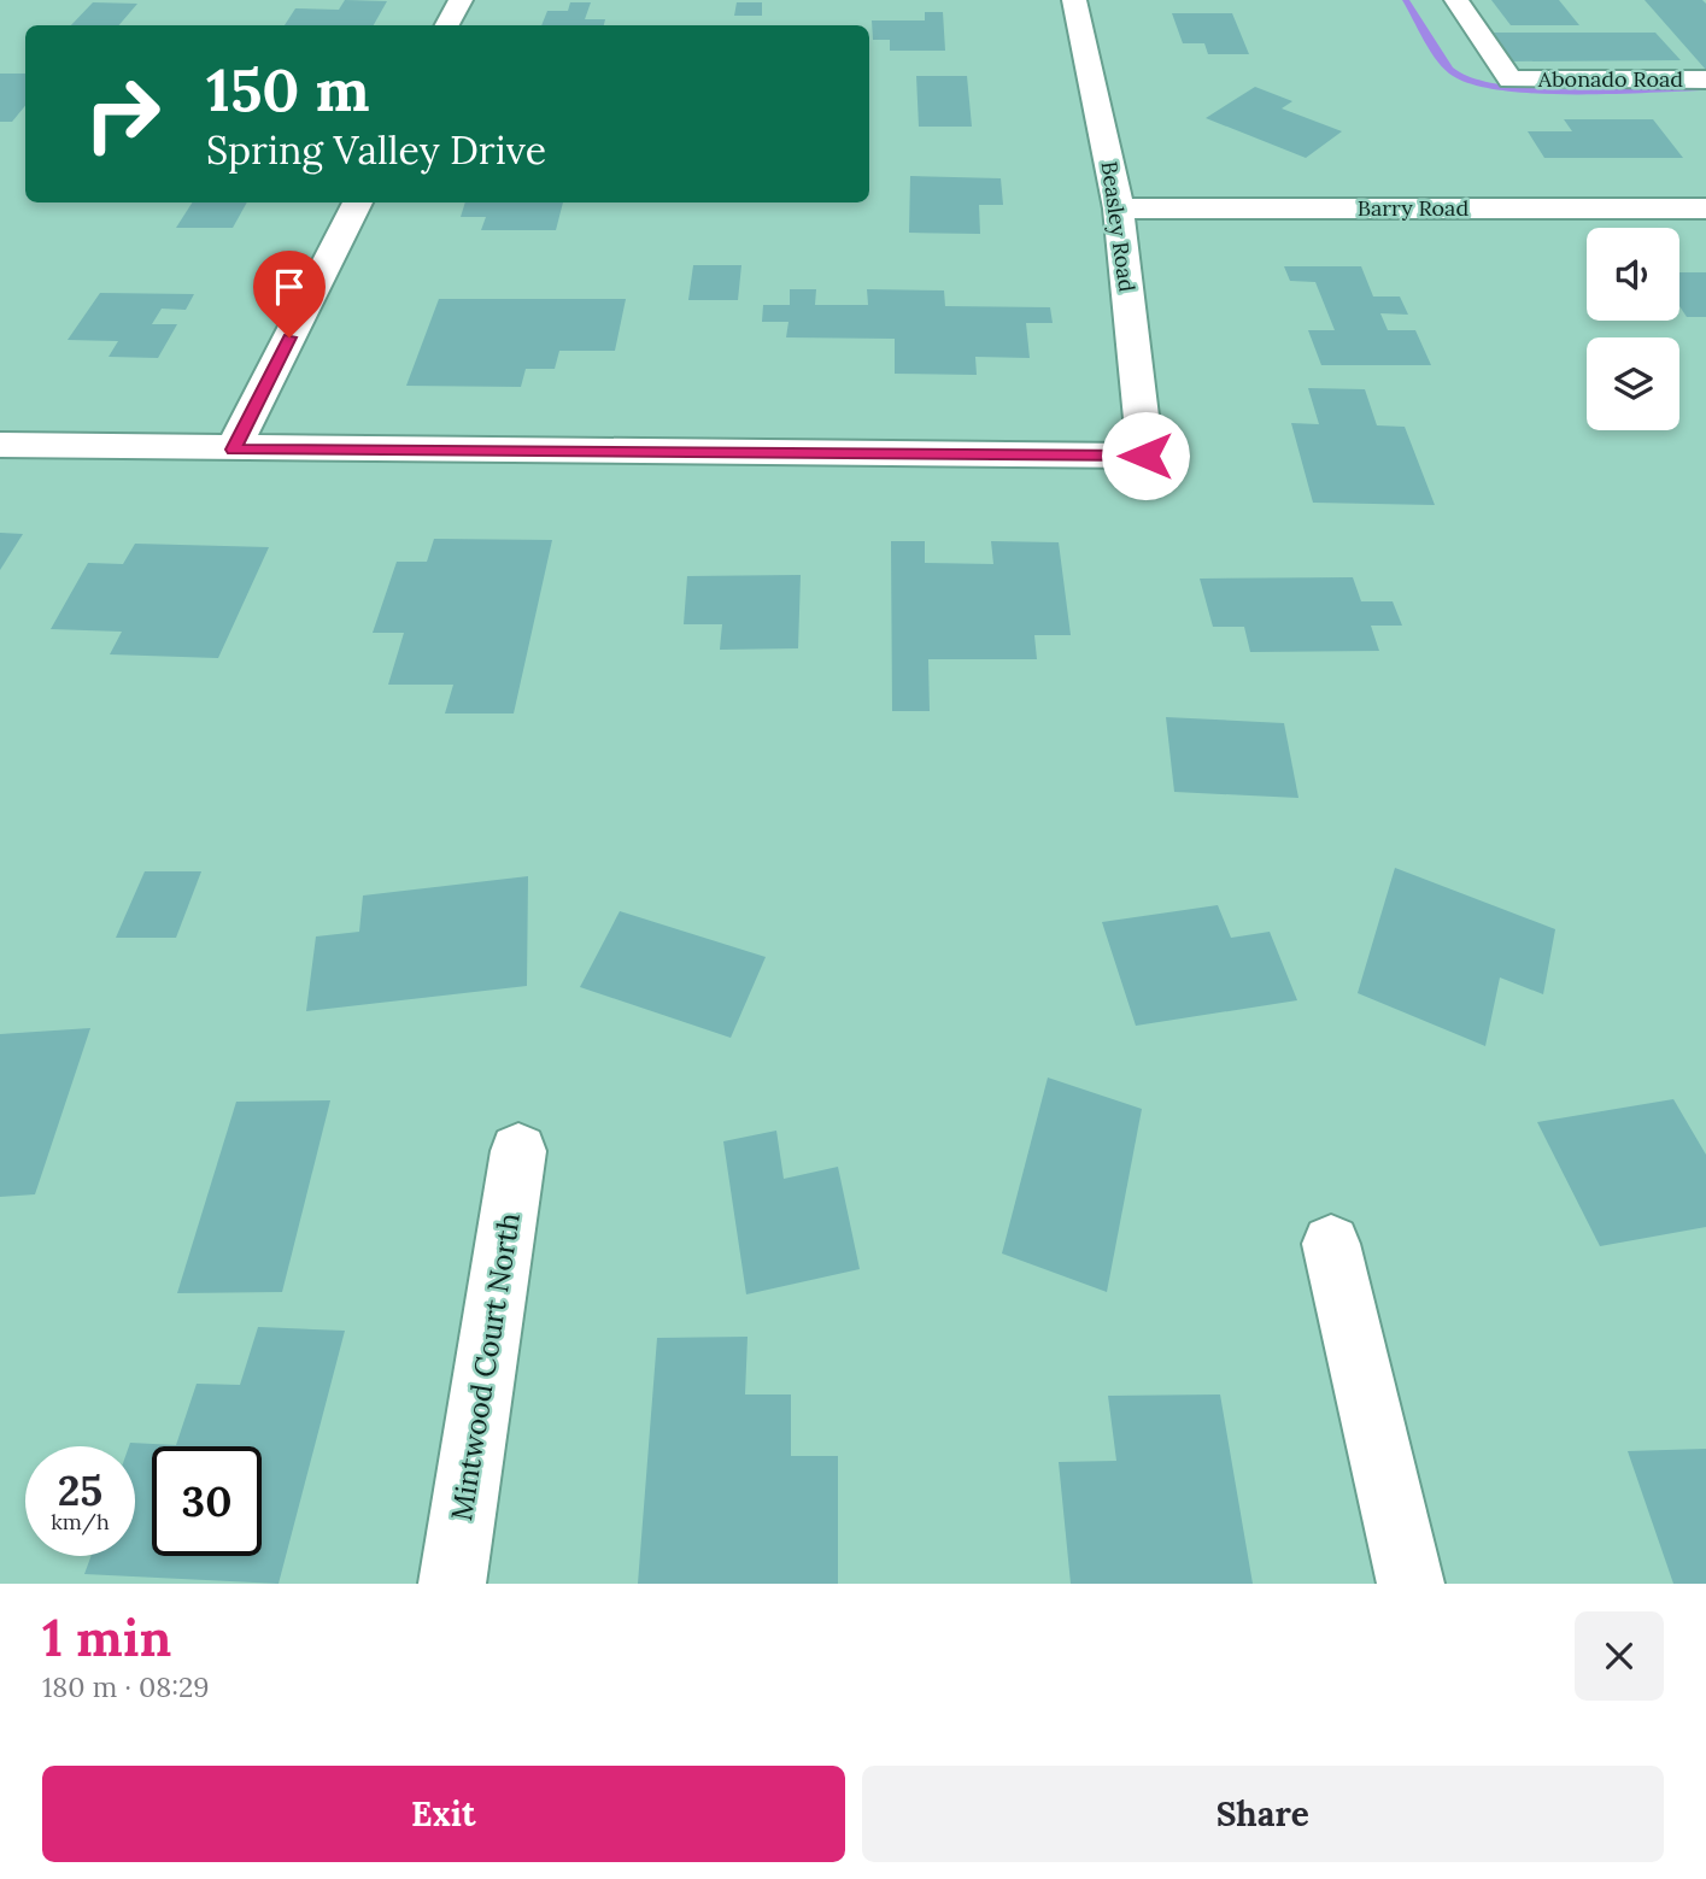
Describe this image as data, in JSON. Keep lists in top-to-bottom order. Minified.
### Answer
{"streets":{"street":["Abonado Road","Barry Road","Beasley Road","Mintwood Court North"]},"crossings":[["Barry Road","Beasley Road"]],"page":{"turn":["150 m","Spring Valley Drive"],"speed":"25 km/h","limit":"30","heading":["1 min","180 m · 08:29"],"buttons":["Exit","Share"]}}
